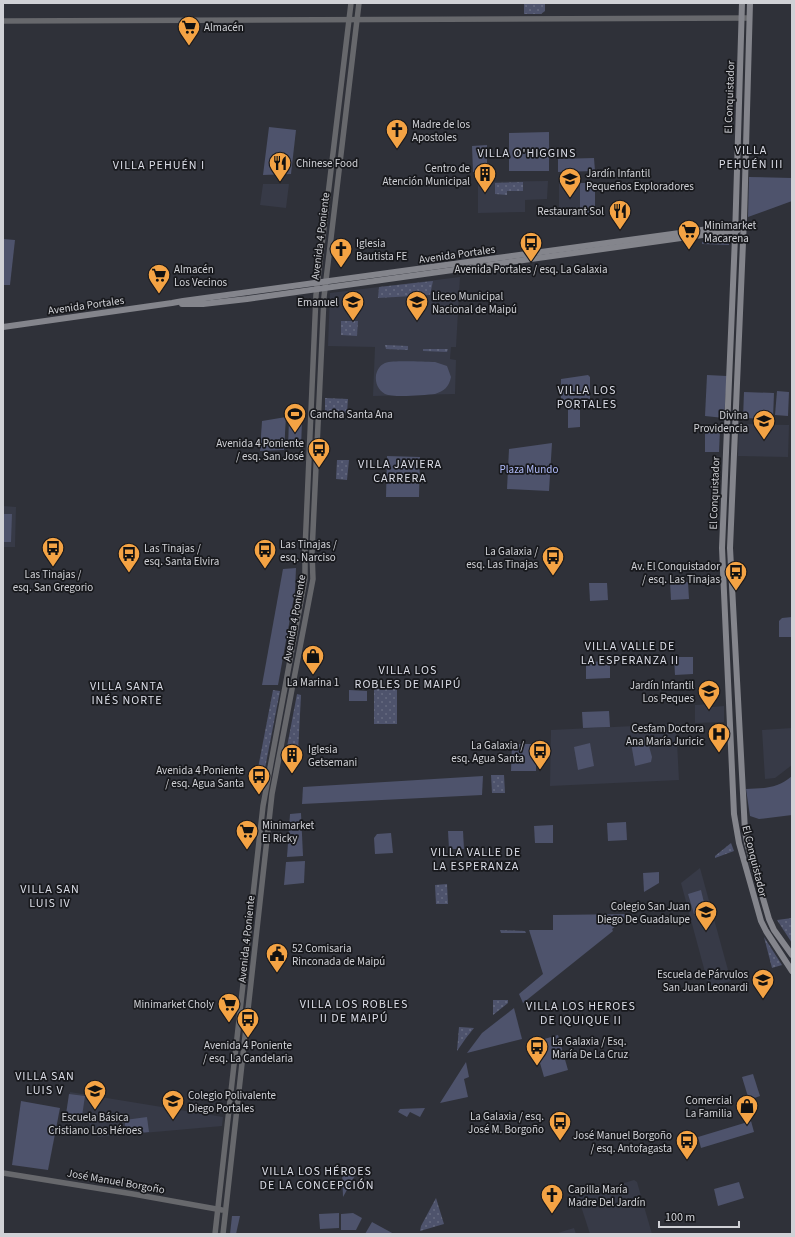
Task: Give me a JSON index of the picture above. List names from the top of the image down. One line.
{"streets":{"main road":["El Conquistador","Avenida Portales"],"street":["Avenida 4 Poniente","José Manuel Borgoño"]},"crossings":[["El Conquistador","Avenida Portales"],["Avenida 4 Poniente","Avenida Portales"],["Avenida 4 Poniente","José Manuel Borgoño"]],"districts":["VILLA PEHUÉN III","VILLA O'HIGGINS","VILLA PEHUÉN I","VILLA LOS PORTALES","VILLA JAVIERA CARRERA","VILLA VALLE DE LA ESPERANZA II","VILLA LOS ROBLES DE MAIPÚ","VILLA SANTA INÉS NORTE","VILLA VALLE DE LA ESPERANZA","VILLA SAN LUIS IV","VILLA LOS ROBLES II DE MAIPÚ","VILLA LOS HEROES DE IQUIQUE II","VILLA SAN LUIS V","VILLA LOS HÉROES DE LA CONCEPCIÓN"],"parks":["Plaza Mundo"],"places":{"supermarket":["Almacén","Minimarket Macarena","Almacén Los Vecinos","Minimarket El Ricky","Minimarket Choly"],"church":["Madre de los Apostoles","Iglesia Bautista FE","Capilla María Madre Del Jardín"],"restaurant":["Chinese Food","Restaurant Sol"],"building":["Centro de Atención Municipal","Iglesia Getsemani"],"school or university":["Jardín Infantil Pequeños Exploradores","Emanuel","Liceo Municipal Nacional de Maipú","Divina Providencia","Jardín Infantil Los Peques","Colegio San Juan Diego De Guadalupe","Escuela de Párvulos San Juan Leonardi","Escuela Básica Cristiano Los Héroes","Colegio Polivalente Diego Portales"],"bus stop":["Avenida Portales / esq. La Galaxia","Avenida 4 Poniente / esq. San José","Las Tinajas / esq. San Gregorio","Las Tinajas / esq. Narciso","Las Tinajas / esq. Santa Elvira","La Galaxia / esq. Las Tinajas","Av. El Conquistador / esq. Las Tinajas","La Galaxia / esq. Agua Santa","Avenida 4 Poniente / esq. Agua Santa","Avenida 4 Poniente / esq. La Candelaria","La Galaxia / Esq. María De La Cruz","La Galaxia / esq. José M. Borgoño","José Manuel Borgoño / esq. Antofagasta"],"sports":["Cancha Santa Ana"],"shop":["La Marina 1","Comercial La Familia"],"hospital":["Cesfam Doctora Ana María Juricic"],"public building":["52 Comisaria Rinconada de Maipú"]},"scale_bar":"100 m"}
